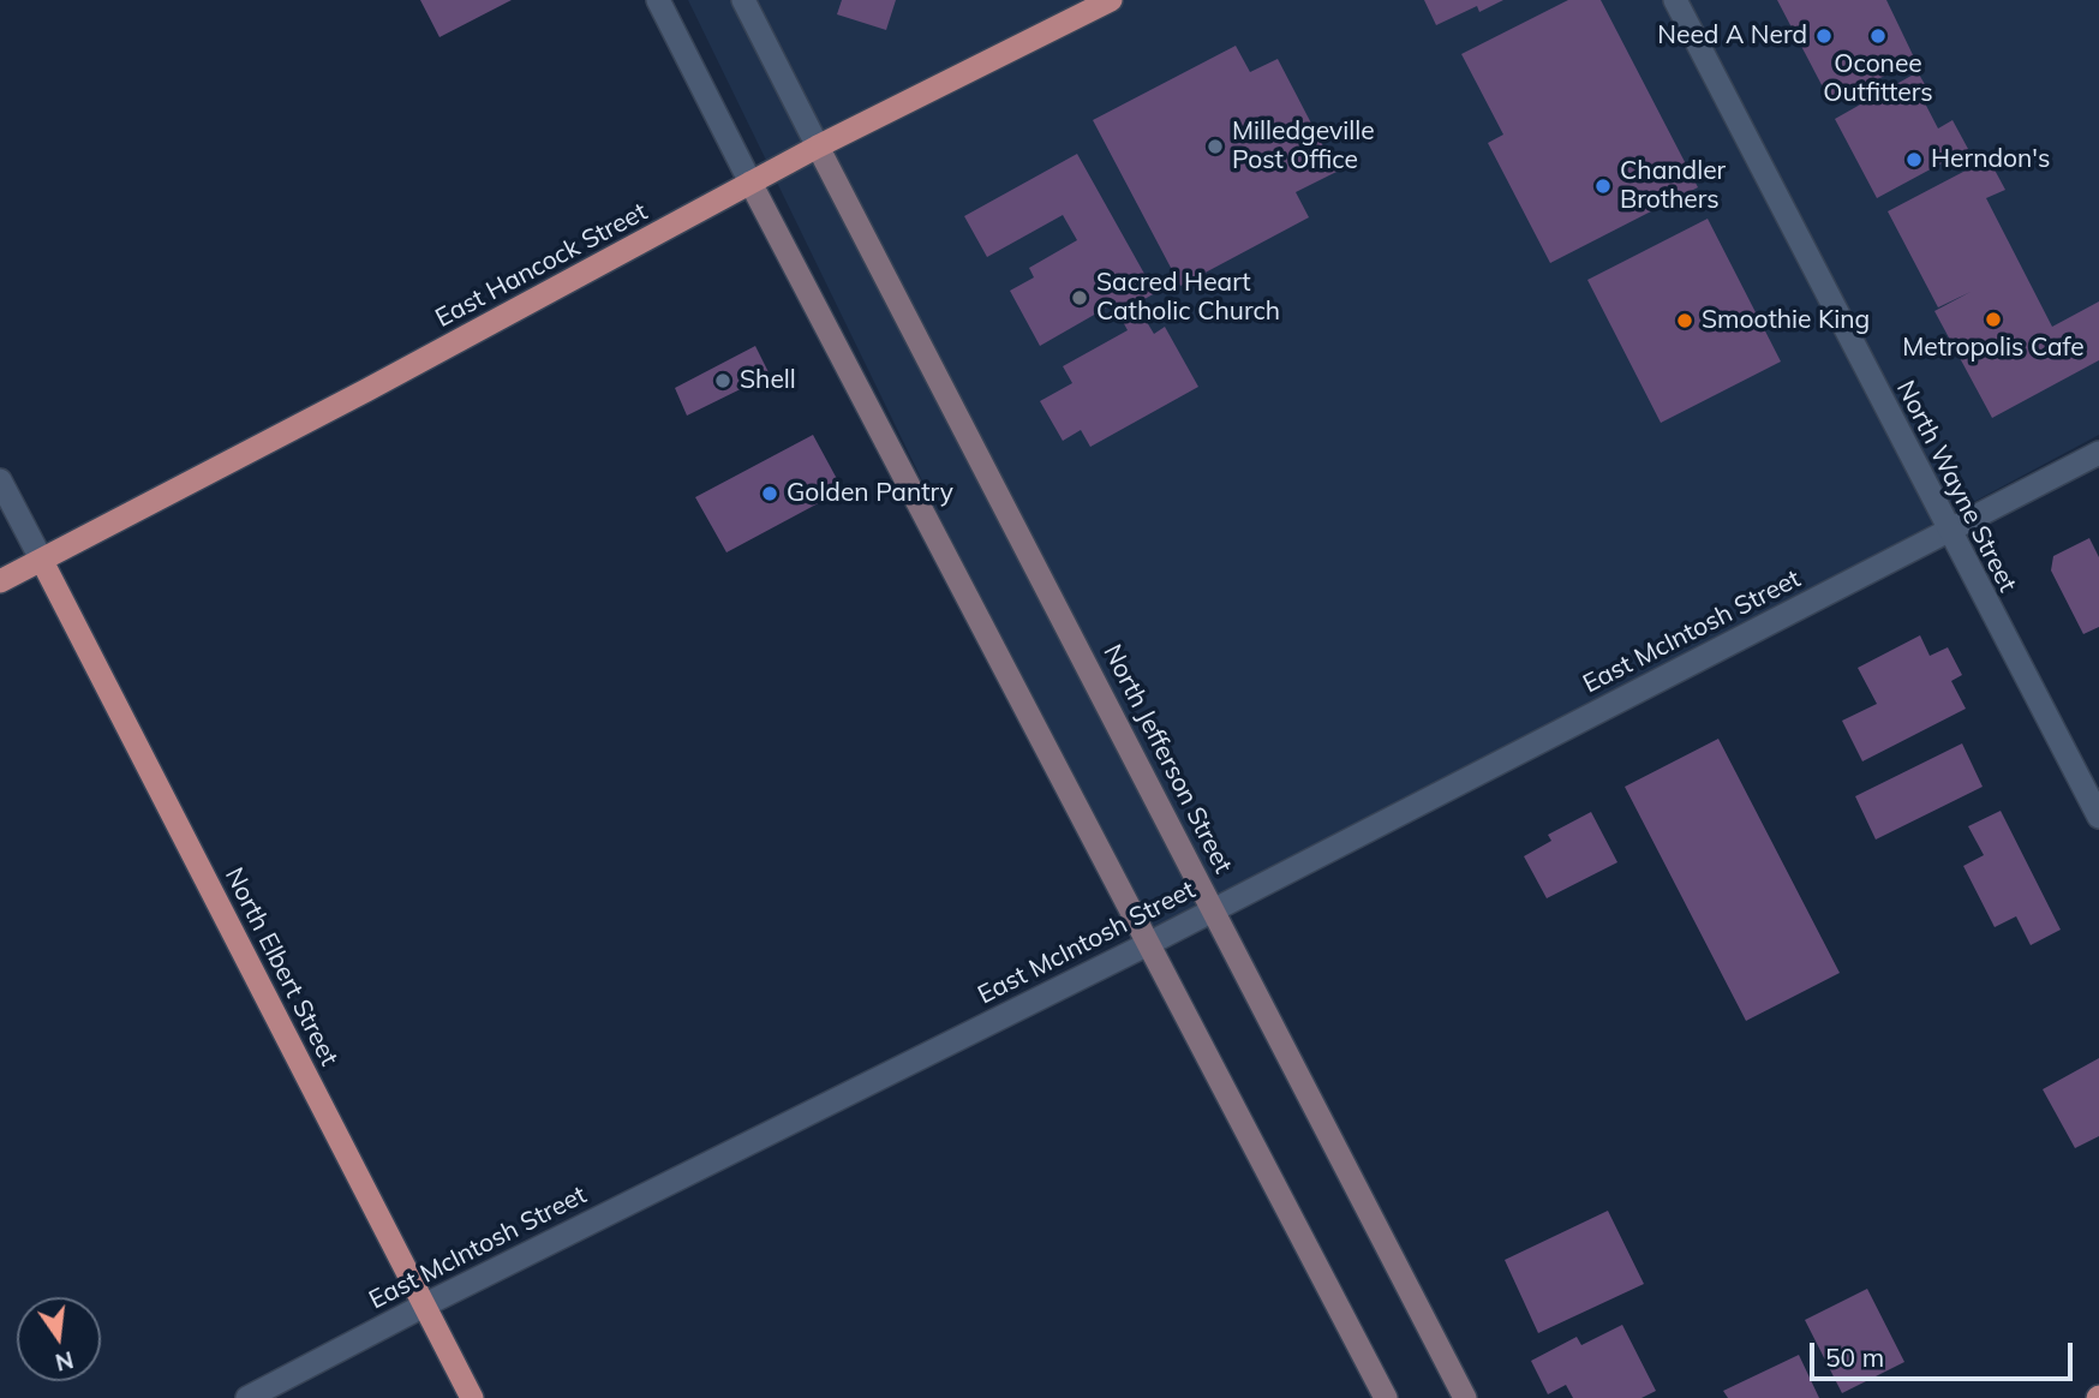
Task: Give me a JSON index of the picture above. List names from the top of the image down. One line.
{"streets":{"main road":["East Hancock Street","North Jefferson Street","North Elbert Street"],"street":["North Wayne Street","East McIntosh Street"]},"crossings":[["East Hancock Street","North Jefferson Street"],["East Hancock Street","North Elbert Street"],["North Wayne Street","East McIntosh Street"],["East McIntosh Street","North Jefferson Street"],["East McIntosh Street","North Elbert Street"]],"places":["Need A Nerd","Oconee Outfitters","Milledgeville Post Office","Herndon's","Chandler Brothers","Sacred Heart Catholic Church","Metropolis Cafe","Smoothie King","Shell","Golden Pantry"],"scale_bar":"50 m","north":"bottom"}
